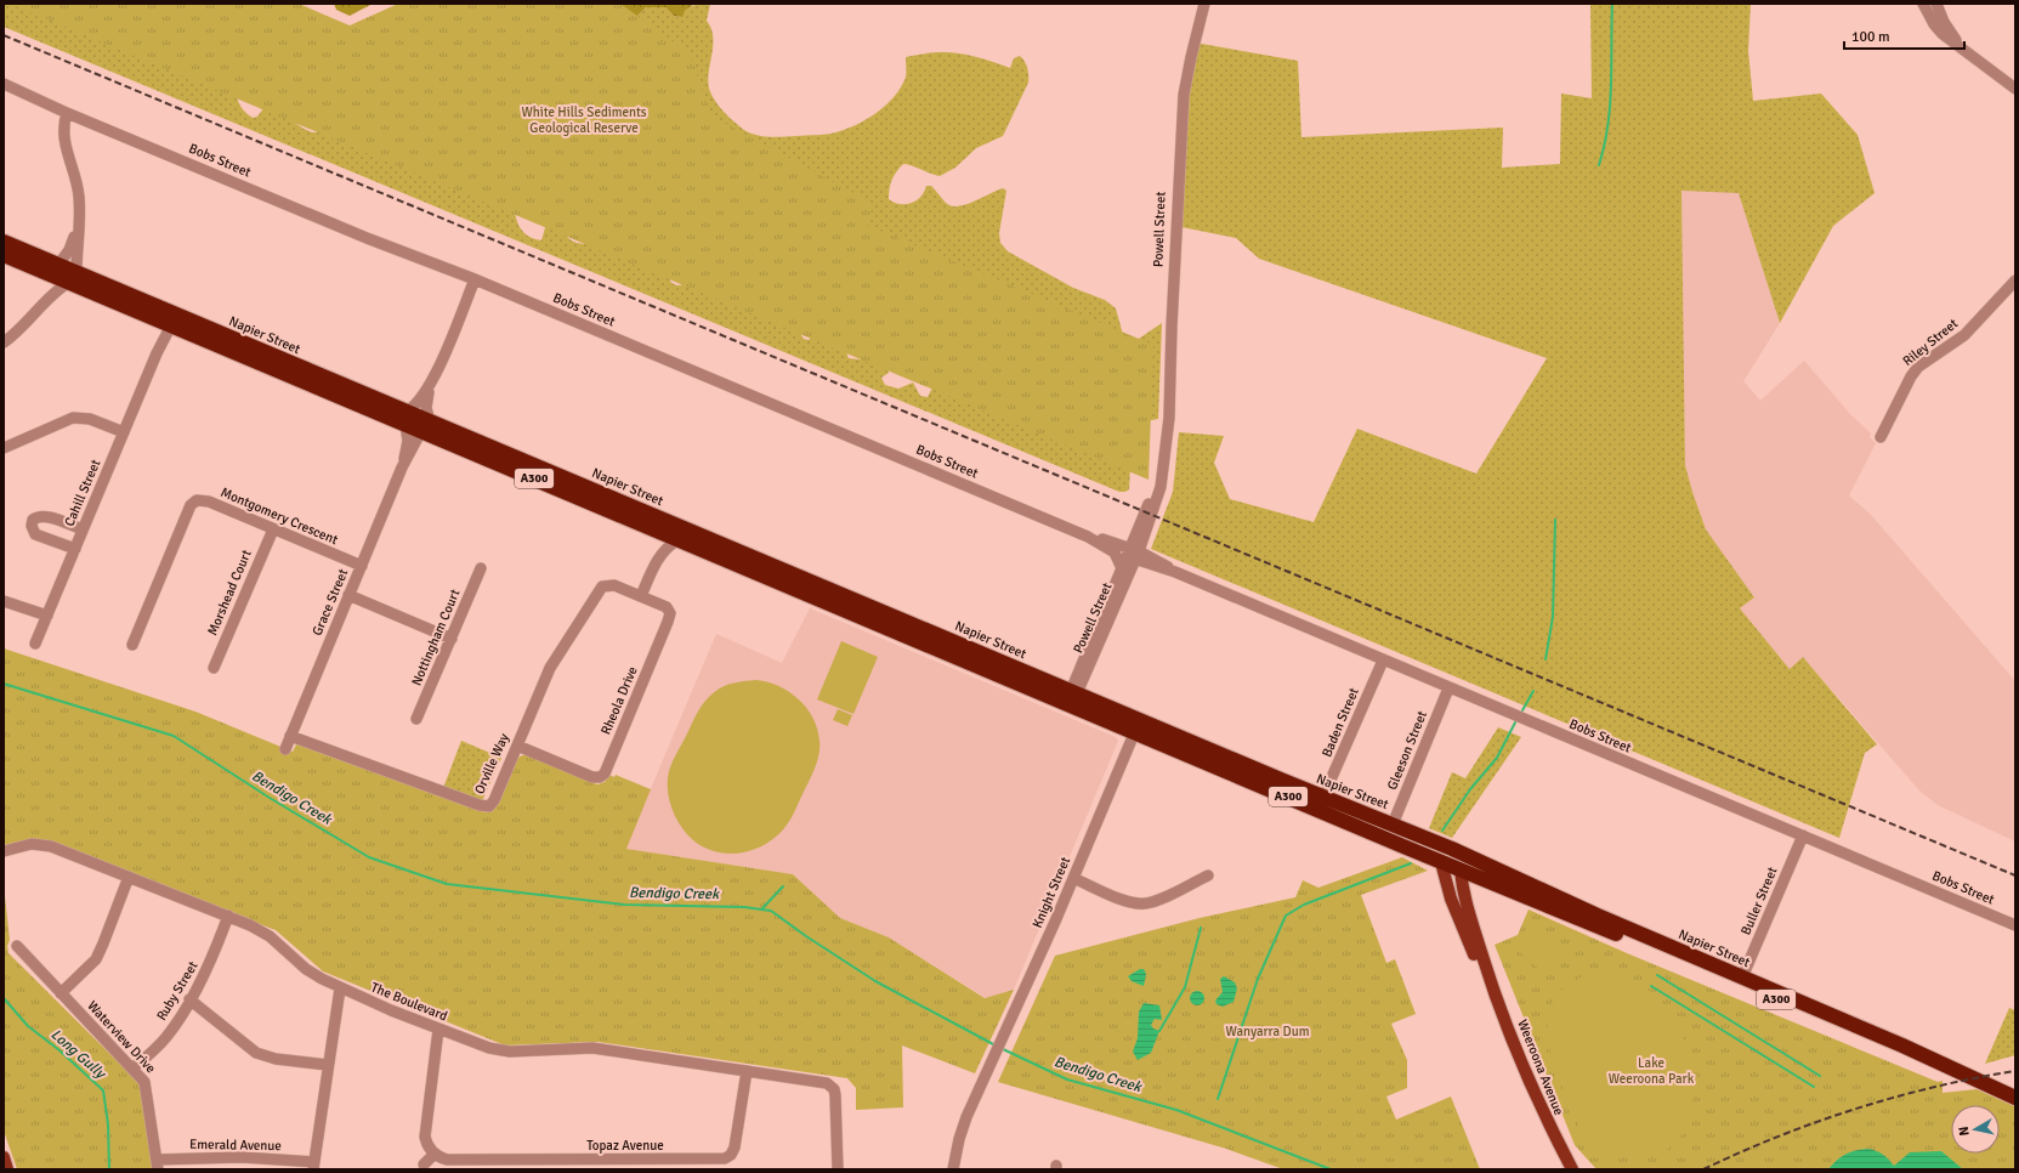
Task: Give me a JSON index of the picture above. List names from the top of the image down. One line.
{"streets":{"highway":["Napier Street","A300"],"main road":["Weeroona Avenue"],"street":["Bobs Street","Powell Street","Riley Street","Cahill Street","Montgomery Crescent","Morshead Court","Grace Street","Nottingham Court","Rheola Drive","Baden Street","Gleeson Street","Orville Way","Knight Street","Buller Street","Ruby Street","The Boulevard","Waterview Drive","Emerald Avenue","Topaz Avenue"]},"crossings":[["Bobs Street","Powell Street"],["Bobs Street","Baden Street"],["Bobs Street","Gleeson Street"],["Bobs Street","Buller Street"],["Powell Street","Napier Street"],["Napier Street","Cahill Street"],["Napier Street","Grace Street"],["Napier Street","Baden Street"],["Napier Street","Gleeson Street"],["Napier Street","Knight Street"],["Napier Street","Buller Street"],["Napier Street","Weeroona Avenue"],["Montgomery Crescent","Morshead Court"],["Montgomery Crescent","Grace Street"],["Grace Street","Orville Way"],["Rheola Drive","Orville Way"],["Ruby Street","The Boulevard"],["Ruby Street","Waterview Drive"],["The Boulevard","Topaz Avenue"],["Waterview Drive","Emerald Avenue"]],"water":["Bendigo Creek","Long Gully"],"parks":["White Hills Sediments Geological Reserve","Wanyarra Dum","Lake Weeroona Park"],"scale_bar":"100 m","north":"left"}
